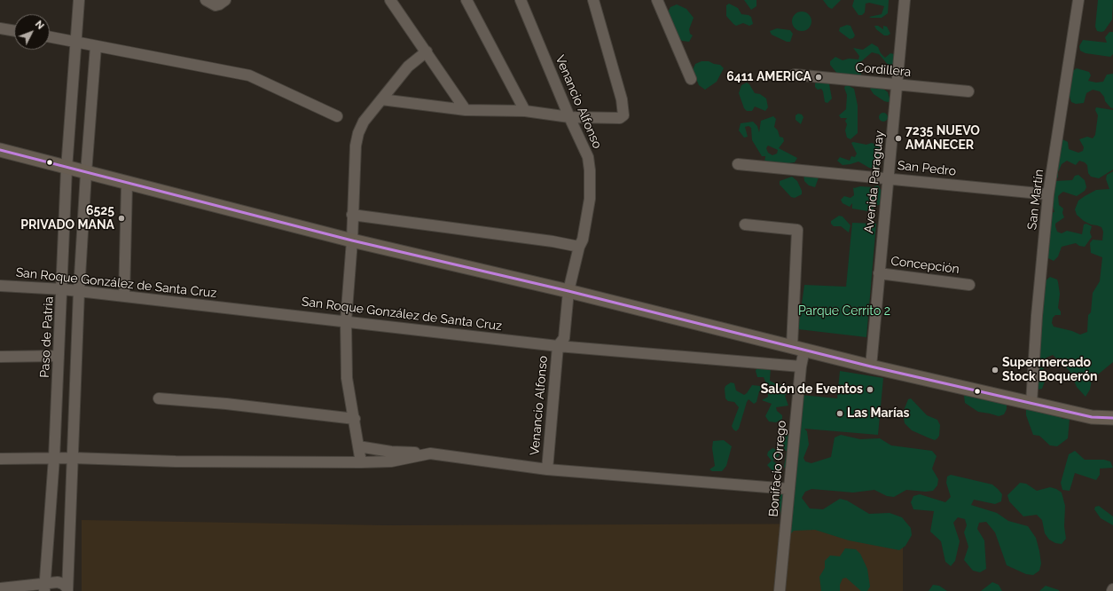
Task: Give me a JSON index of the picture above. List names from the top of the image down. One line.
{"streets":{"street":["Cordillera","Venancio Alfonso","San Pedro","Avenida Paraguay","San Martín","Concepción","San Roque González de Santa Cruz","Paso de Patria","Bonifacio Orrego"]},"crossings":[["Cordillera","Avenida Paraguay"],["Venancio Alfonso","San Roque González de Santa Cruz"],["San Pedro","Avenida Paraguay"],["San Pedro","San Martín"],["Avenida Paraguay","Concepción"],["San Roque González de Santa Cruz","Paso de Patria"],["San Roque González de Santa Cruz","Bonifacio Orrego"]],"parks":["Parque Cerrito 2"],"places":["6411 AMERICA","7235 NUEVO AMANECER","6525 PRIVADO MANA","Supermercado Stock Boquerón","Salón de Eventos","Las Marías"],"north":"top right"}
